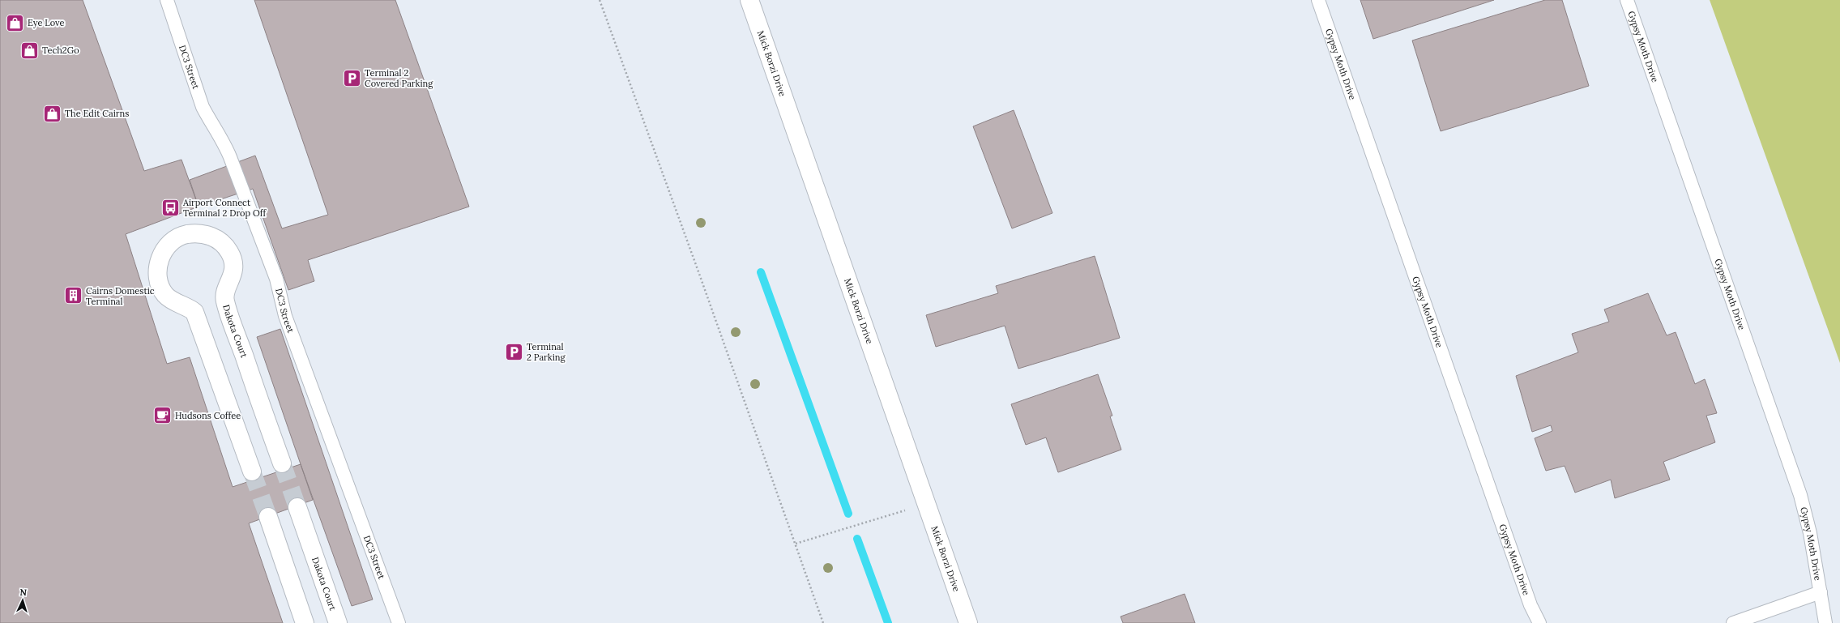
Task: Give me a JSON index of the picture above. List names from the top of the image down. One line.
{"streets":{"street":["Mick Borzi Drive","Dakota Court"],"lane":["Gypsy Moth Drive","DC3 Street"]},"places":{"shop":["Eye Love","Tech2Go","The Edit Cairns"],"parking":["Terminal 2 Covered Parking","Terminal 2 Parking"],"bus stop":["Airport Connect Terminal 2 Drop Off"],"building":["Cairns Domestic Terminal"],"cafe":["Hudsons Coffee"]},"north":"top"}
